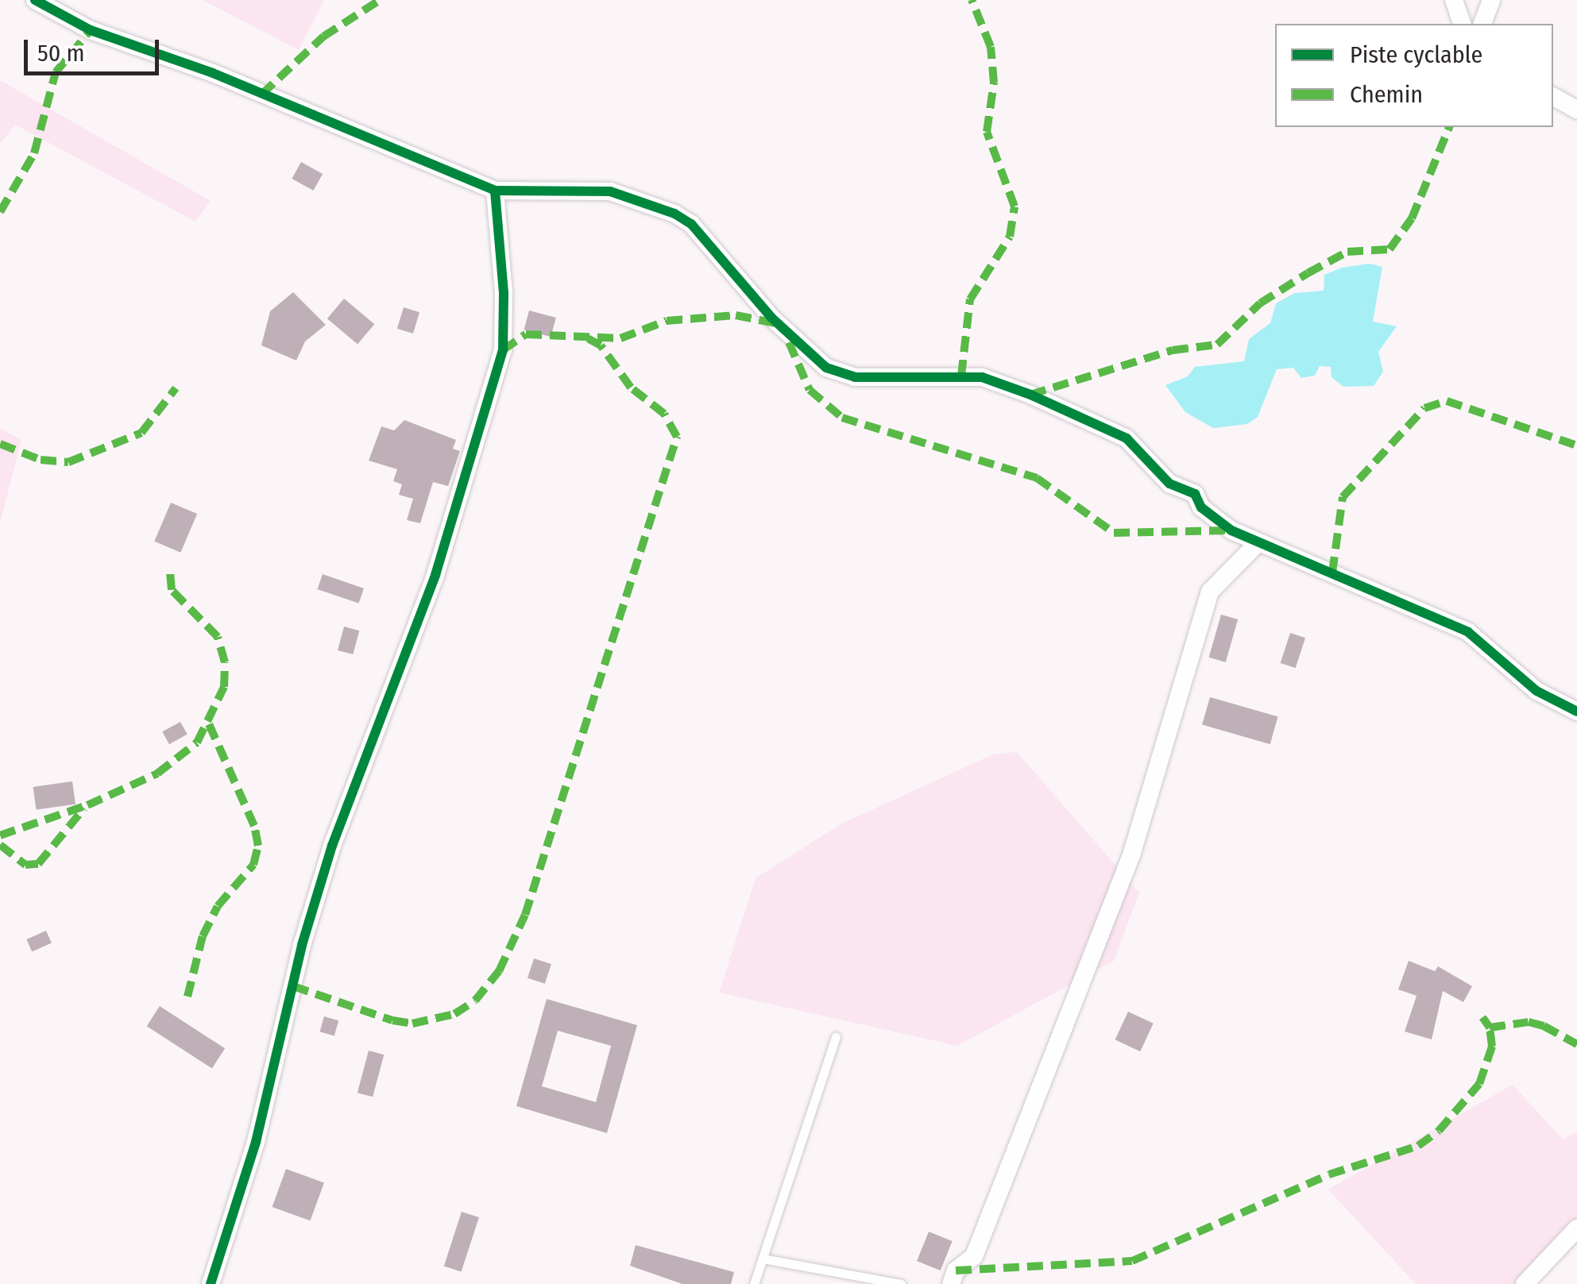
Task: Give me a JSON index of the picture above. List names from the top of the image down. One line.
{"legend":["Piste cyclable","Chemin"],"scale_bar":"50 m"}
